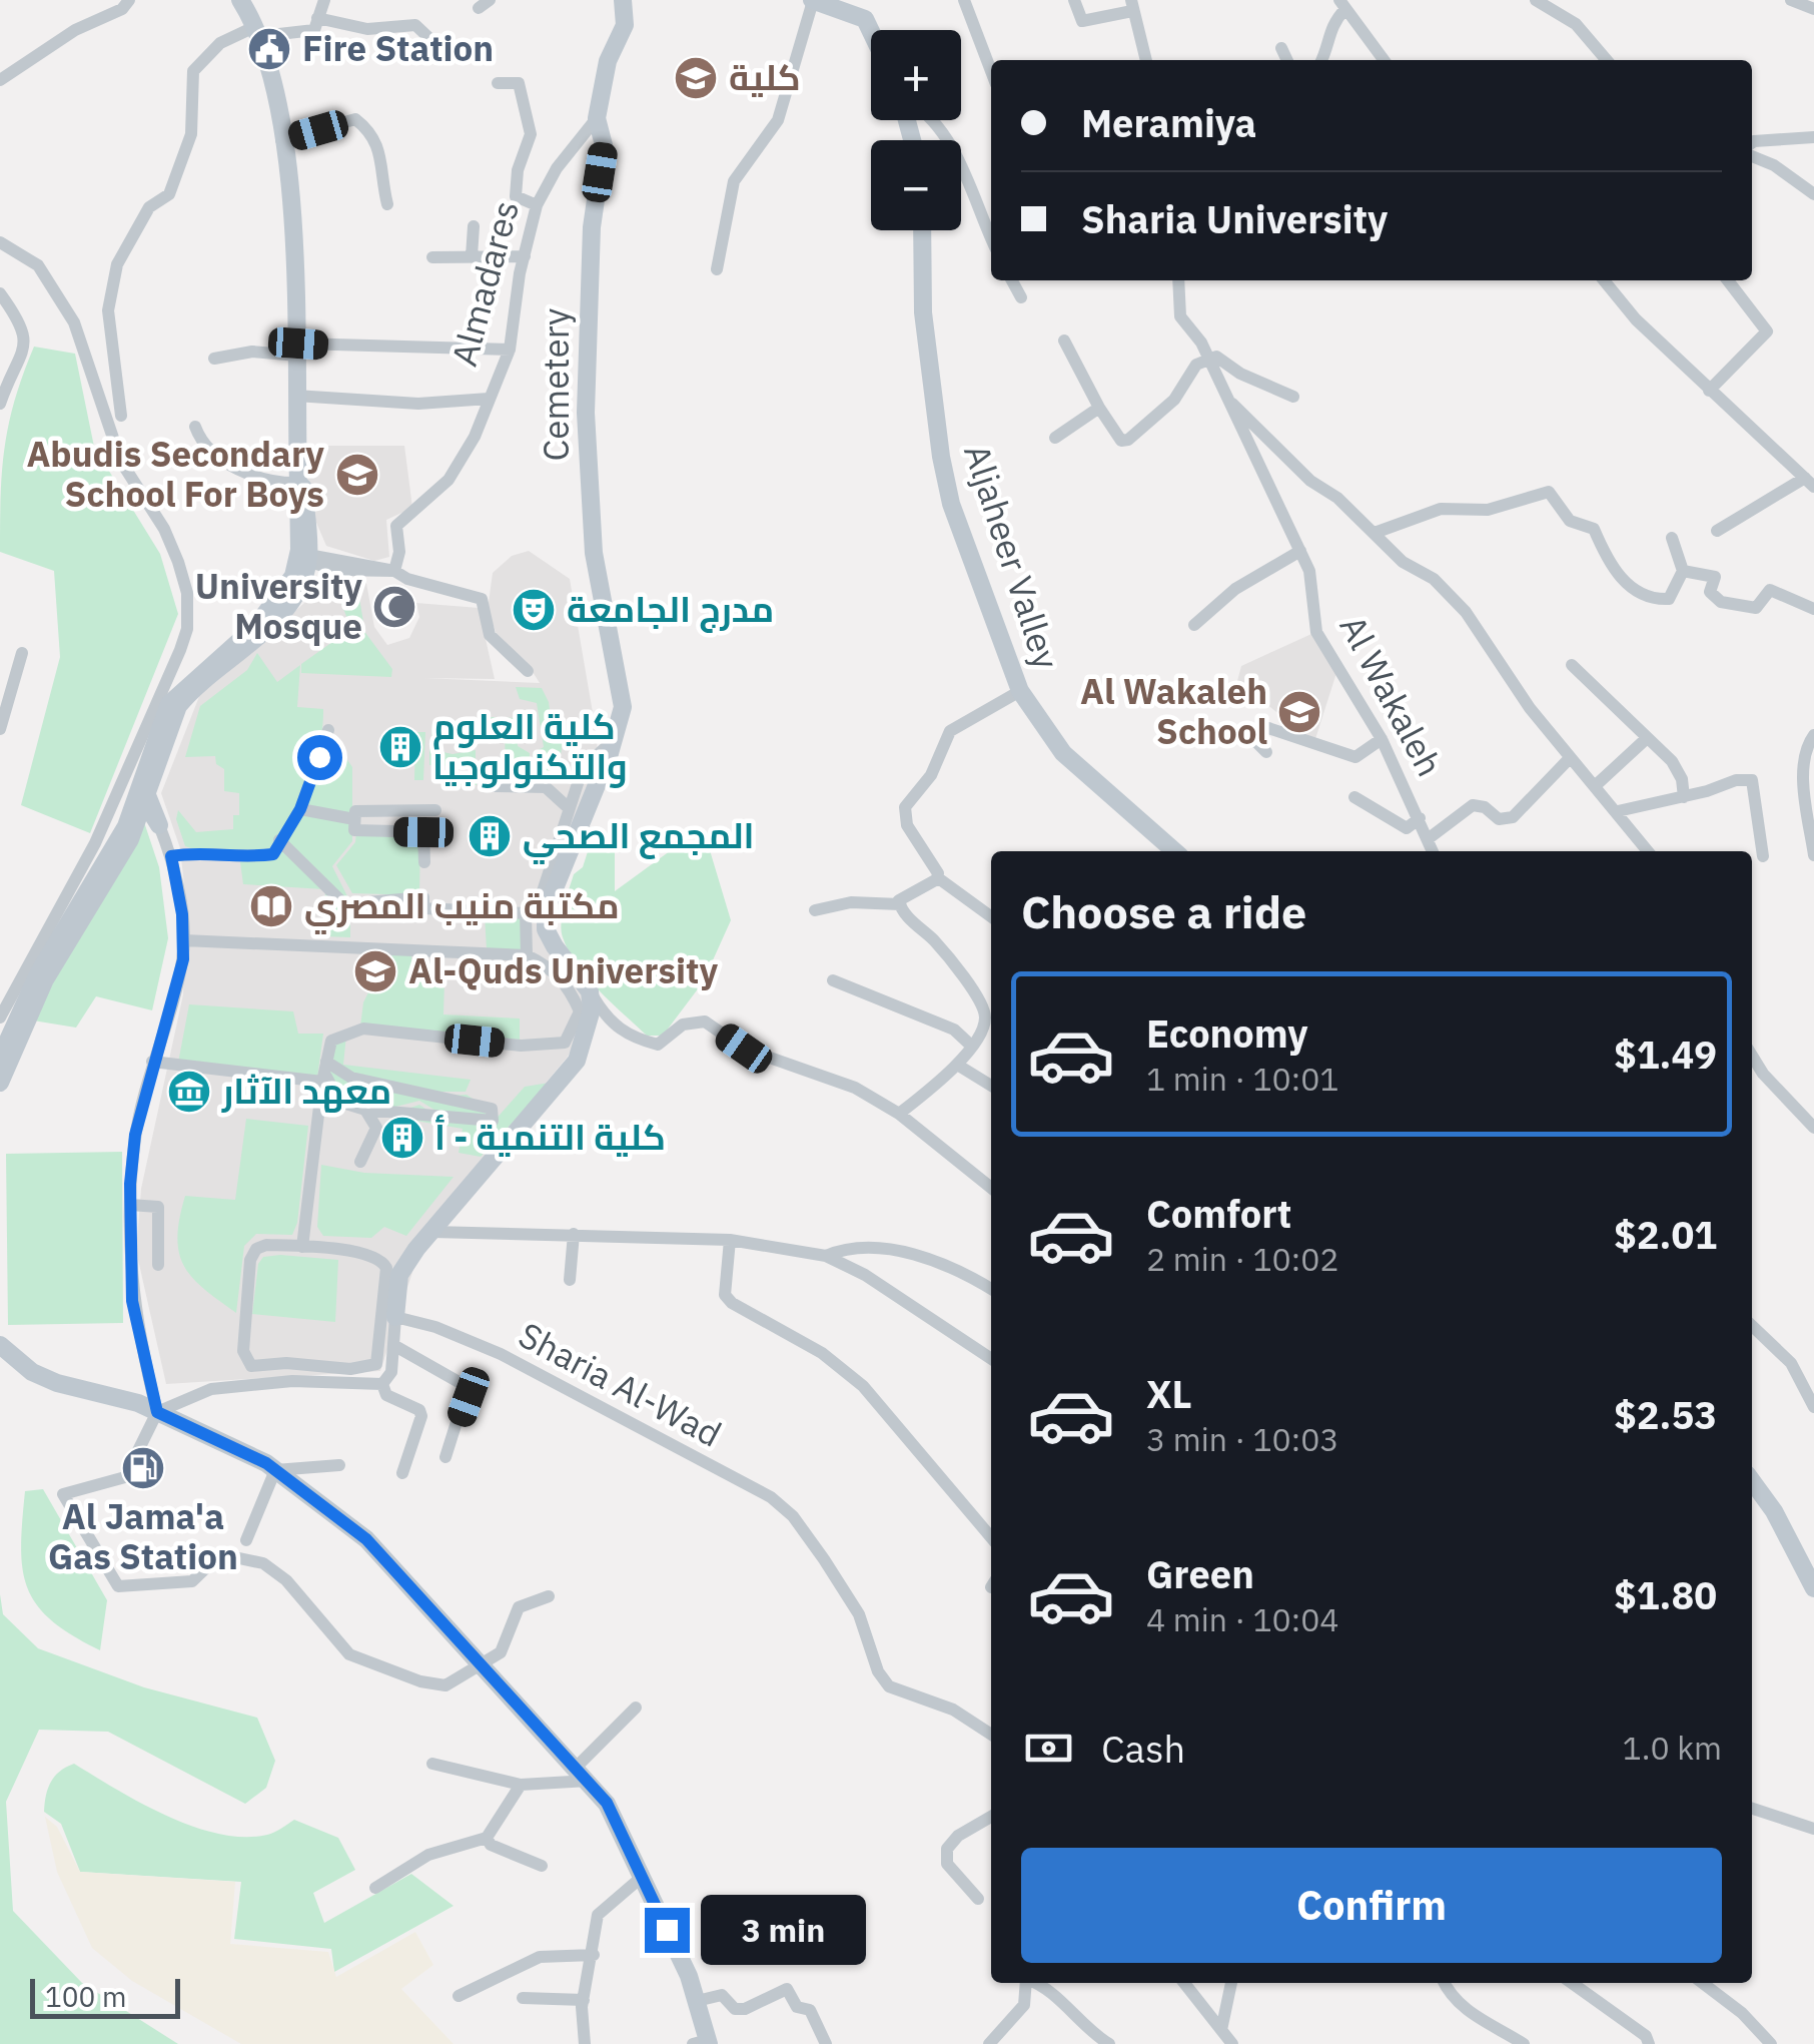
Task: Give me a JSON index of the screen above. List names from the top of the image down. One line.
{"streets":{"main road":["Almadares","Cemetery","Aljaheer Valley"],"street":["Al Wakaleh","Sharia Al-Wad"]},"crossings":[["Almadares","Cemetery"]],"places":{"public building":["Fire Station"],"school or university":["كلية","Abudis Secondary School For Boys","Al Wakaleh School","Al-Quds University"],"mosque":["University Mosque"],"theatre":["مدرج الجامعة"],"building":["كلية العلوم والتكنولوجيا","المجمع الصحي","كلية التنمية - أ"],"library":["مكتبة منيب المصري"],"museum":["معهد الآثار"],"fuel station":["Al Jama'a Gas Station"]},"scale_bar":"100 m","page":{"map_buttons":["+","−"],"banner":["Meramiya","Sharia University"],"heading":"Choose a ride","list":[{"name":"Economy","note":"1 min · 10:01","value":"$1.49"},{"name":"Comfort","note":"2 min · 10:02","value":"$2.01"},{"name":"XL","note":"3 min · 10:03","value":"$2.53"},{"name":"Green","note":"4 min · 10:04","value":"$1.80"}],"pay":["Cash","1.0 km"],"buttons":"Confirm","bubble":"3 min","scale":"100 m"}}
